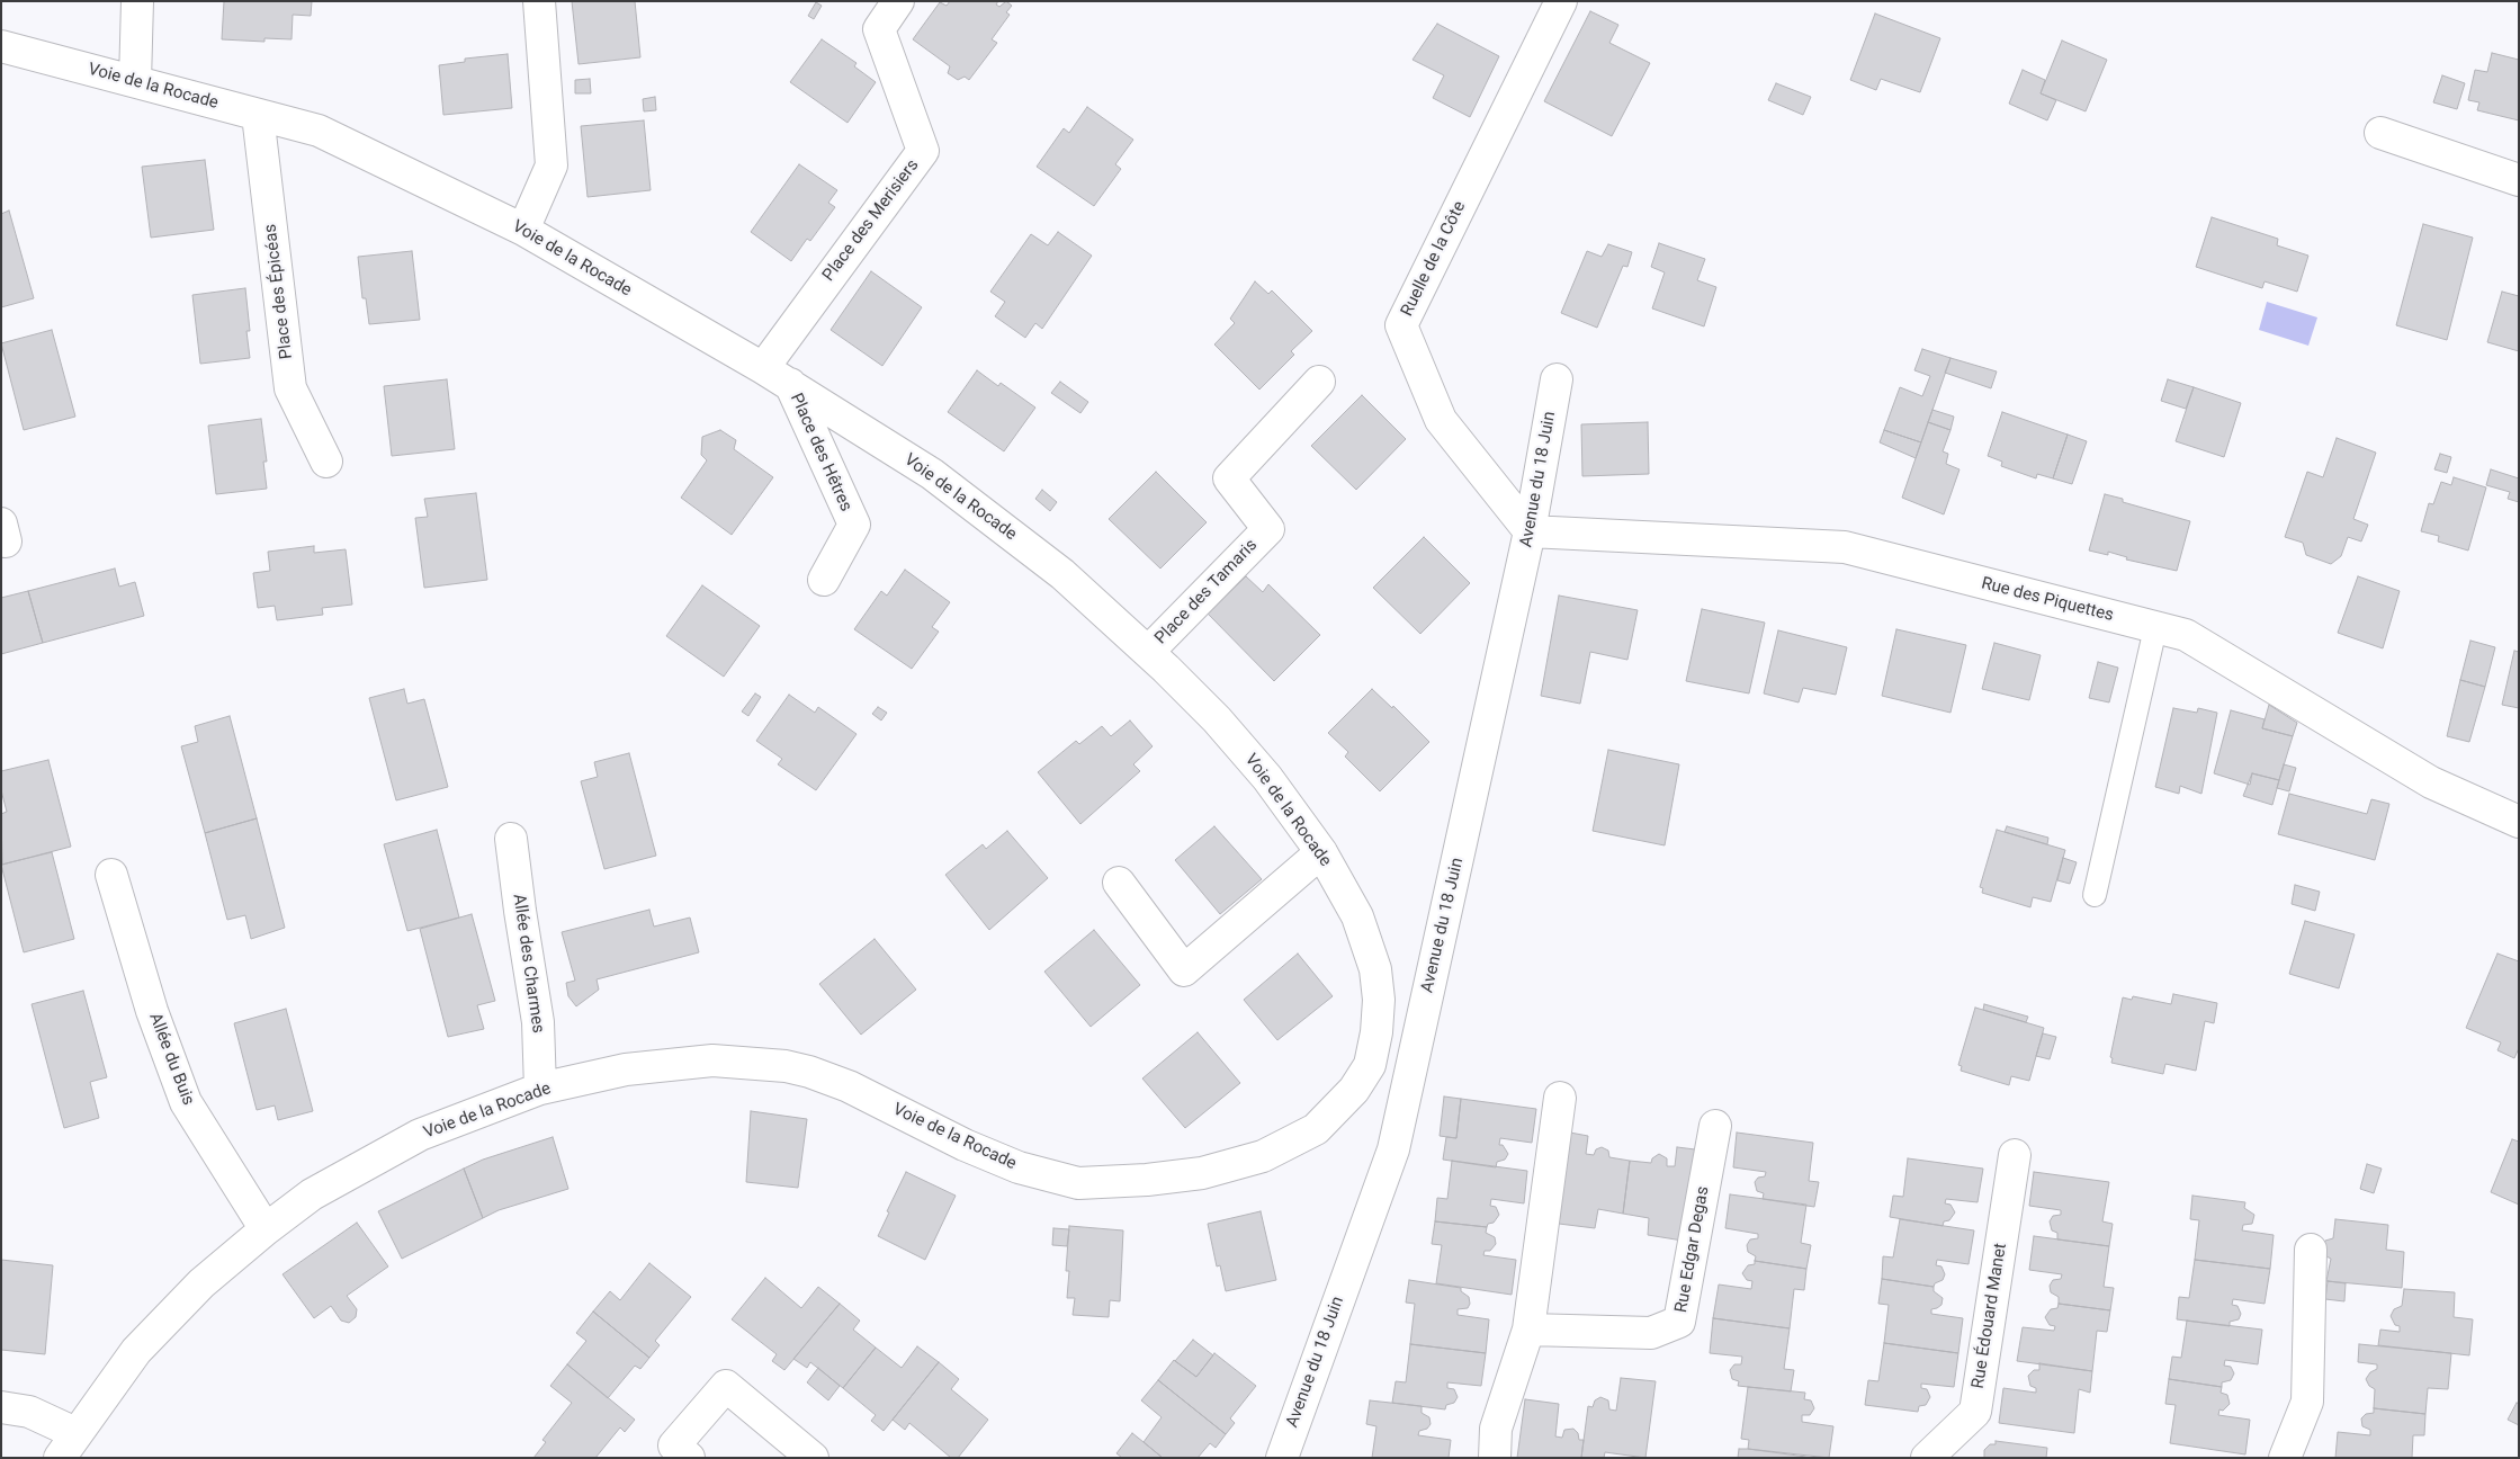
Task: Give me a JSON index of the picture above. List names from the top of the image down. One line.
{"streets":{"street":["Voie de la Rocade","Place des Merisiers","Ruelle de la Côte","Place des Épicéas","Place des Hêtres","Avenue du 18 Juin","Place des Tamaris","Rue des Piquettes","Allée des Charmes","Allée du Buis","Rue Edgar Degas","Rue Édouard Manet"]},"crossings":[["Voie de la Rocade","Place des Merisiers"],["Voie de la Rocade","Place des Épicéas"],["Voie de la Rocade","Place des Hêtres"],["Voie de la Rocade","Place des Tamaris"],["Voie de la Rocade","Allée des Charmes"],["Voie de la Rocade","Allée du Buis"],["Ruelle de la Côte","Avenue du 18 Juin"],["Ruelle de la Côte","Rue des Piquettes"],["Avenue du 18 Juin","Rue des Piquettes"]]}
